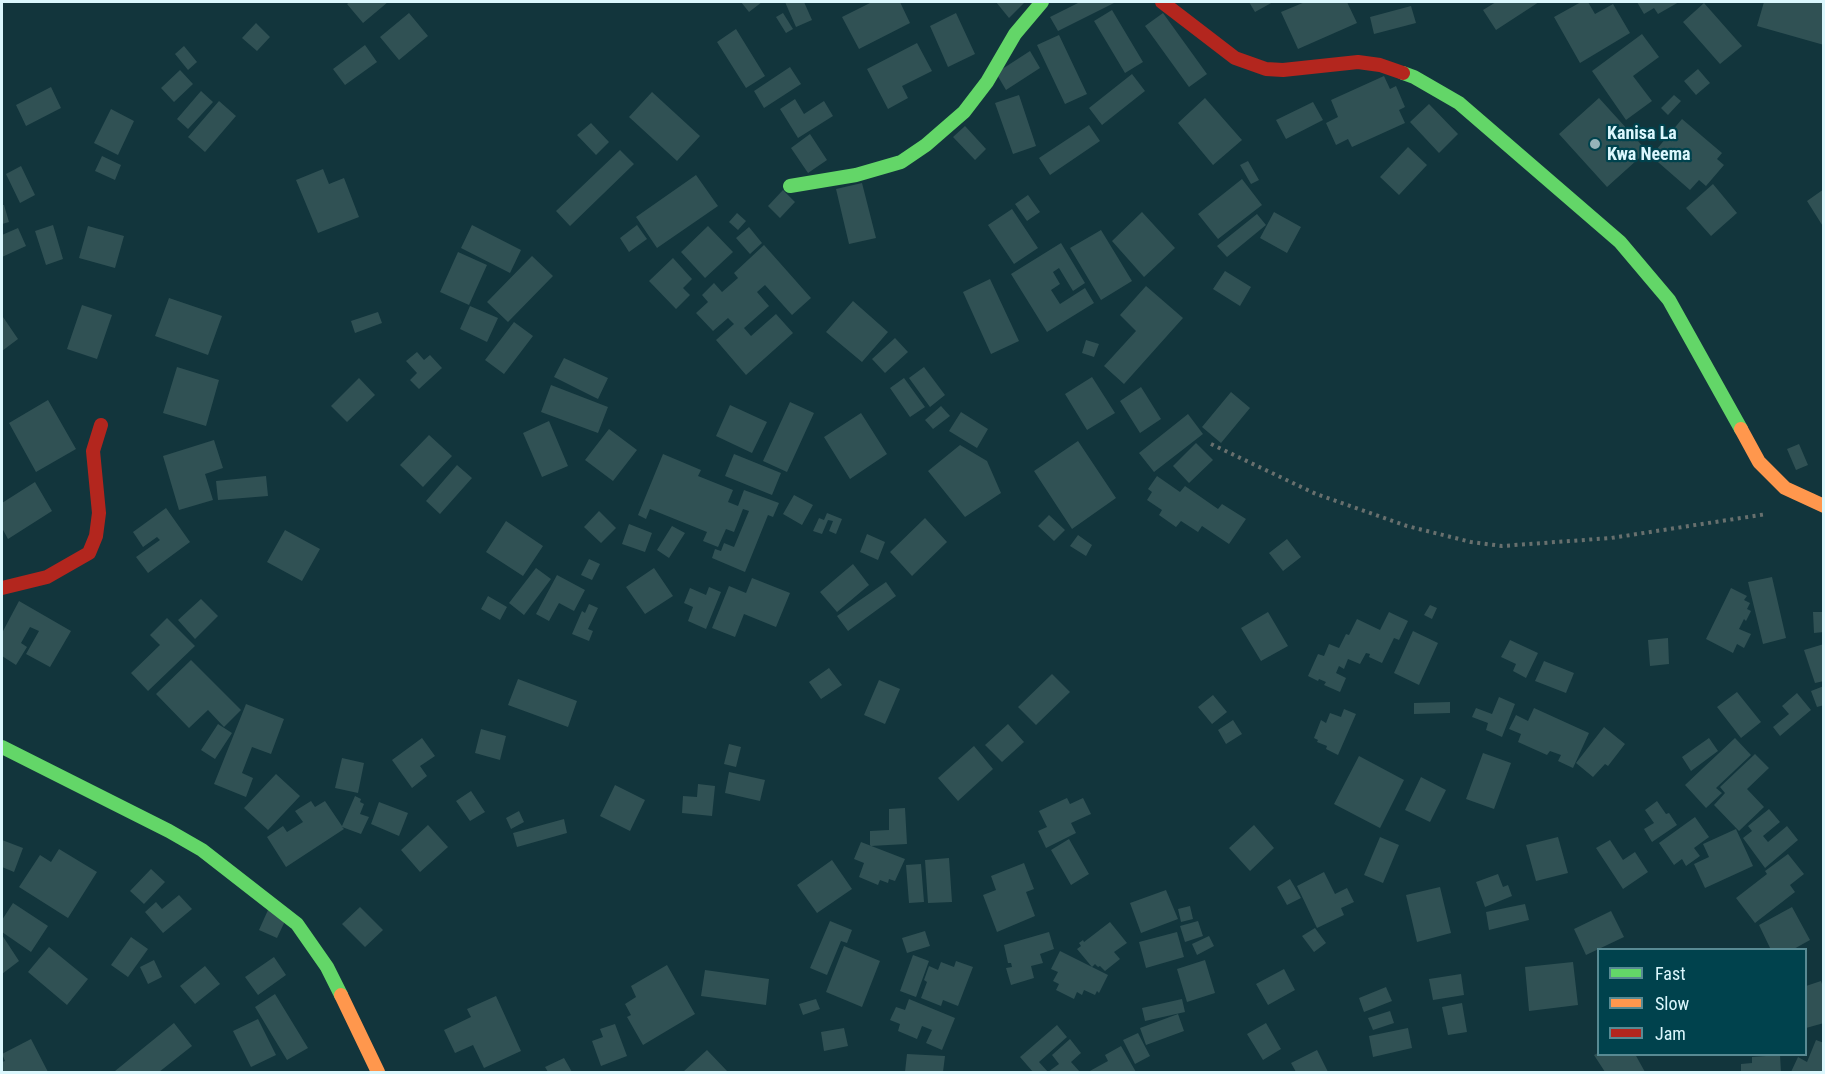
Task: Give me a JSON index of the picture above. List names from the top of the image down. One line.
{"places":["Kanisa La Kwa Neema"],"legend":["Fast","Slow","Jam"]}
